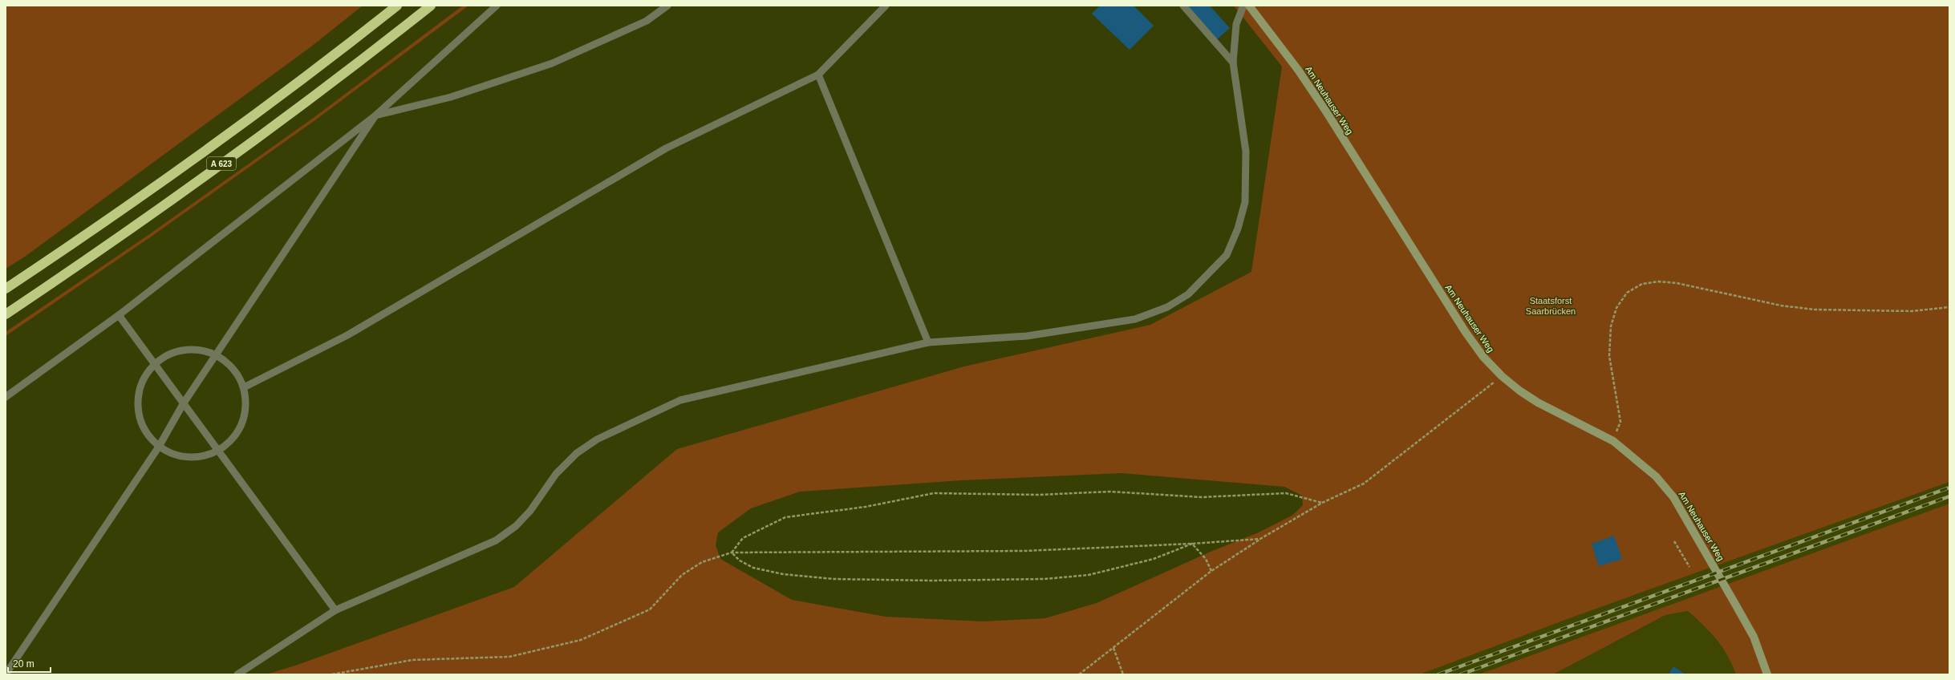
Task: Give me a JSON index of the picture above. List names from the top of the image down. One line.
{"streets":{"highway":["A 623"],"street":["Am Neuhauser Weg"]},"parks":["Staatsforst Saarbrücken"],"scale_bar":"20 m"}
